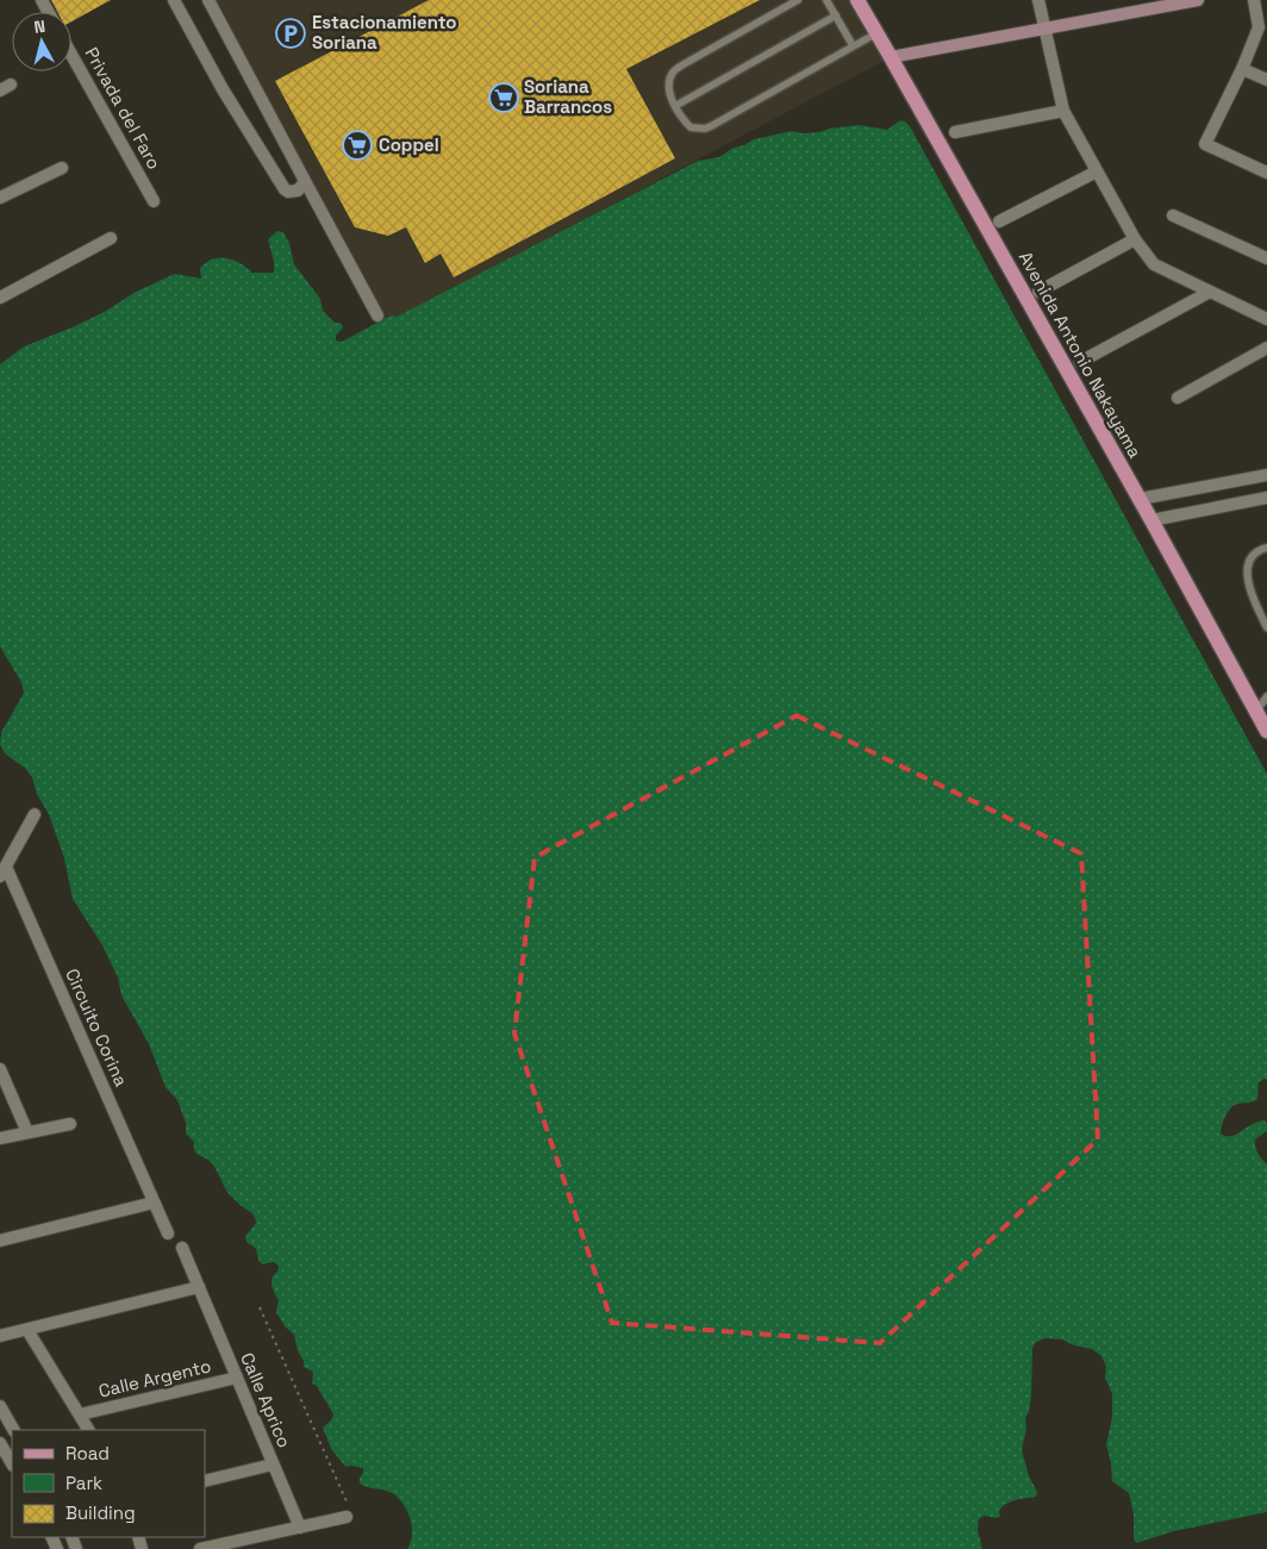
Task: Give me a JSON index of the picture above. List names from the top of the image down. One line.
{"streets":{"main road":["Avenida Antonio Nakayama"],"street":["Privada del Faro","Circuito Corina","Calle Argento","Calle Aprico"]},"crossings":[["Calle Argento","Calle Aprico"]],"places":{"parking":["Estacionamiento Soriana"],"supermarket":["Soriana Barrancos","Coppel"]},"legend":["Road","Park","Building"],"north":"top"}
